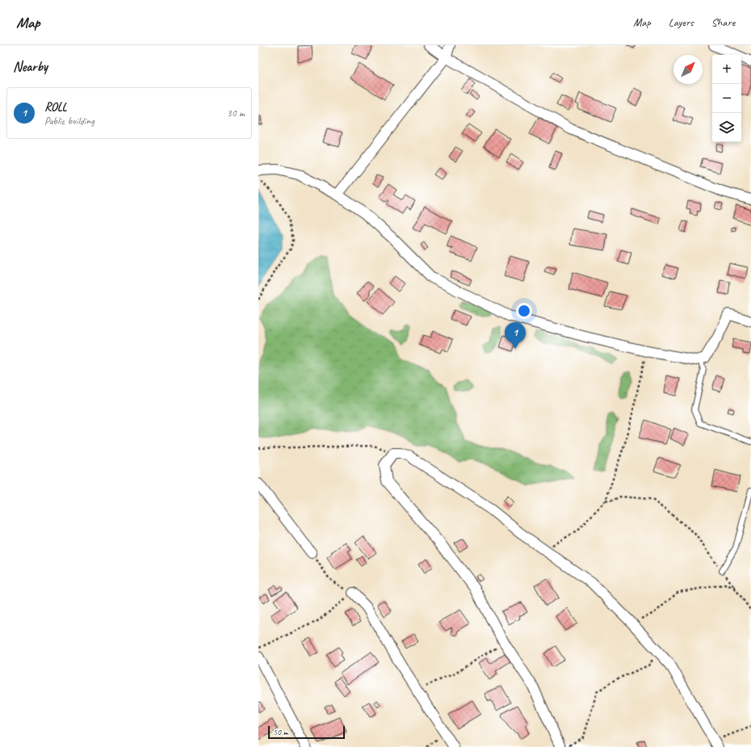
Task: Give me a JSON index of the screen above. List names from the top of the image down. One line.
{"scale_bar":"50 m","north":"top right","page":{"header":"Map","nav":["Map","Layers","Share"],"heading":"Nearby","map_buttons":["+","−"],"list":[{"mark":"1","name":"ROLL","note":"Public building","value":"30 m"}],"pins":"1","scale":"50 m"}}
